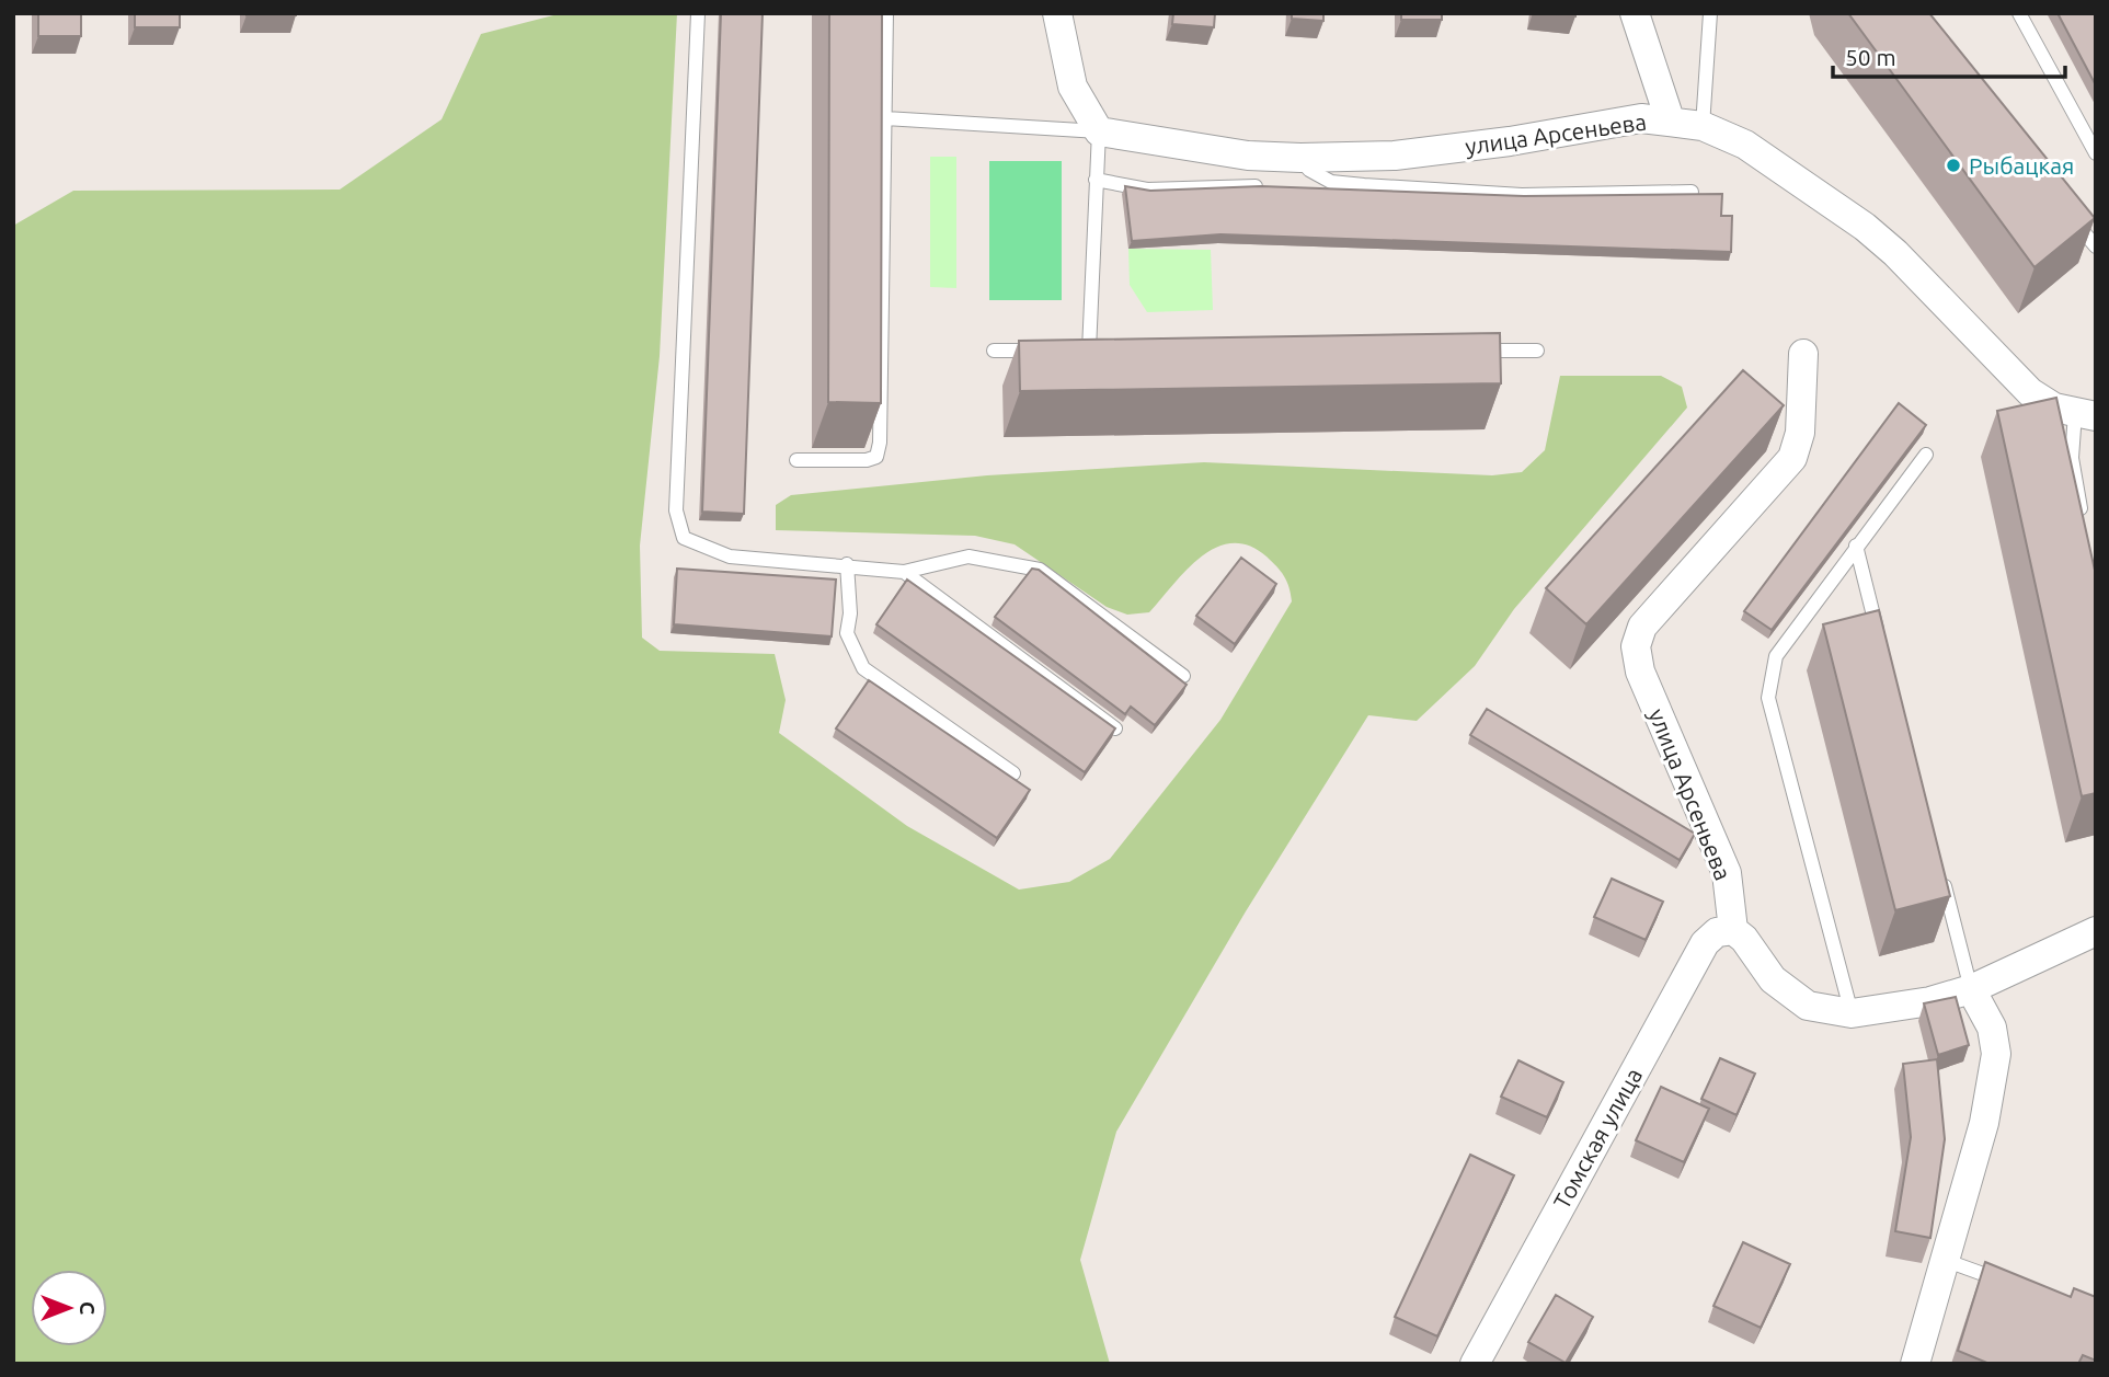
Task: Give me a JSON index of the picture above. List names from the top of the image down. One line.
{"streets":{"street":["улица Арсеньева","Томская улица"]},"crossings":[["улица Арсеньева","Томская улица"]],"places":["Рыбацкая"],"scale_bar":"50 m","north":"right"}
